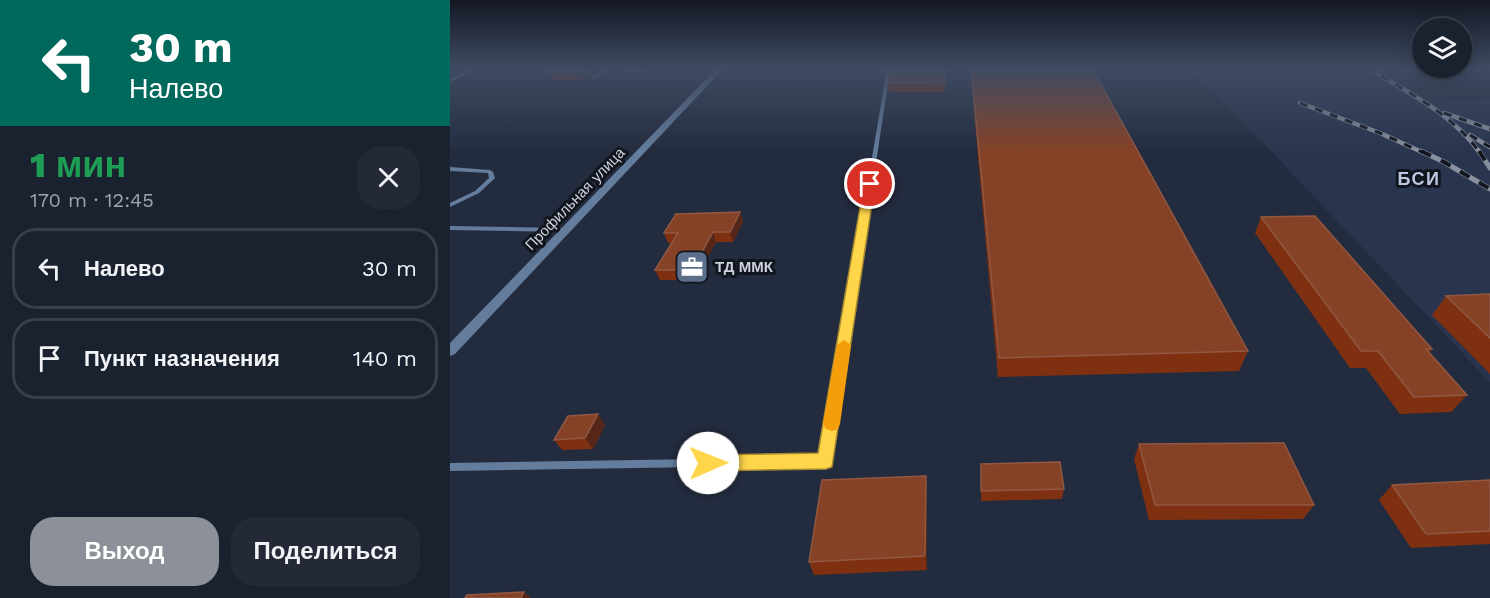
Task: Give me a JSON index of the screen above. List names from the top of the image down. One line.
{"streets":{"street":["Профильная улица"]},"districts":["БСИ"],"places":{"office":["ТД ММК"]},"page":{"turn":["30 m","Налево"],"heading":["1 мин","170 m · 12:45"],"list":[{"name":"Налево","value":"30 m"},{"name":"Пункт назначения","value":"140 m"}],"buttons":["Выход","Поделиться"]}}
